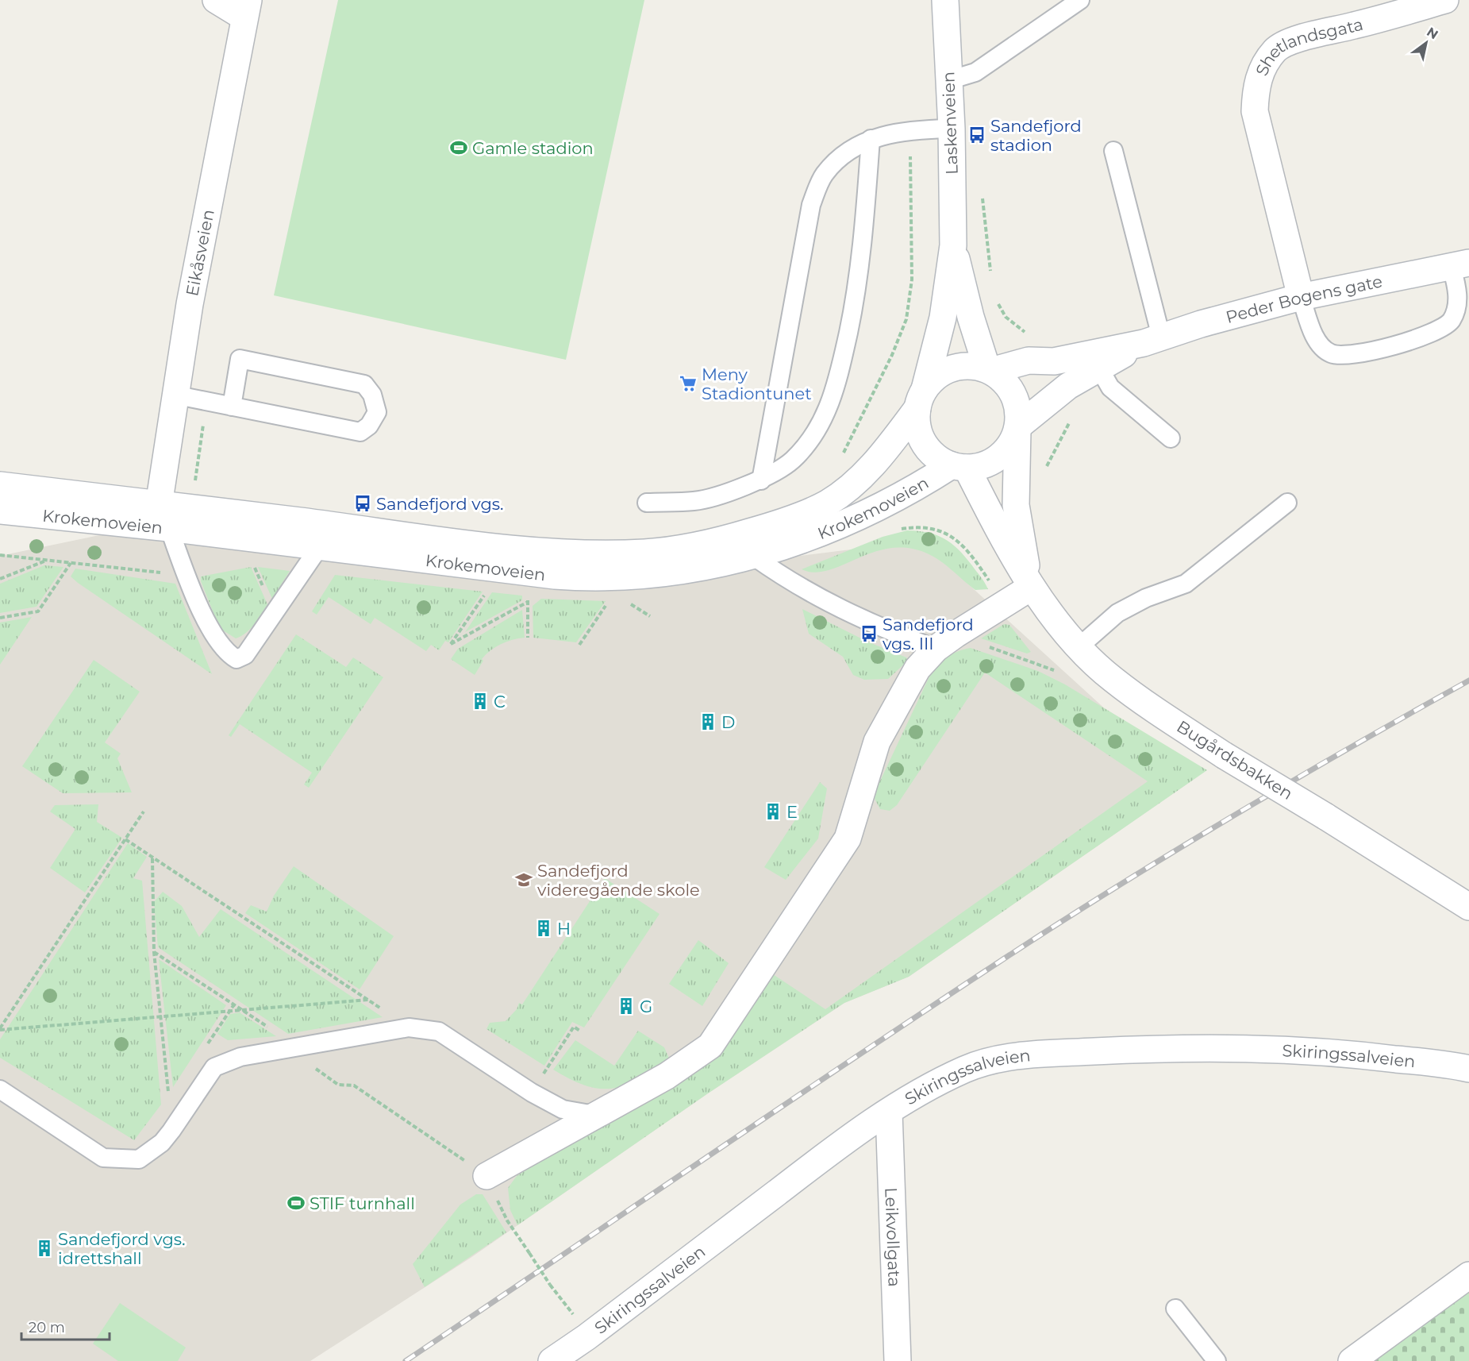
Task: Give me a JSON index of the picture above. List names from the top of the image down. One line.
{"streets":{"main road":["Shetlandsgata","Laskenveien","Eikåsveien","Peder Bogens gate","Krokemoveien","Bugårdsbakken","Skiringssalveien","Leikvollgata"]},"crossings":[["Shetlandsgata","Peder Bogens gate"],["Laskenveien","Peder Bogens gate"],["Laskenveien","Krokemoveien"],["Laskenveien","Bugårdsbakken"],["Eikåsveien","Krokemoveien"],["Peder Bogens gate","Krokemoveien"],["Peder Bogens gate","Bugårdsbakken"],["Krokemoveien","Bugårdsbakken"],["Skiringssalveien","Leikvollgata"]],"places":{"bus stop":["Sandefjord stadion","Sandefjord vgs.","Sandefjord vgs. III"],"sports":["Gamle stadion","STIF turnhall"],"supermarket":["Meny Stadiontunet"],"building":["C","D","E","H","G","Sandefjord vgs. idrettshall"],"school or university":["Sandefjord videregående skole"]},"scale_bar":"20 m","north":"top right"}
